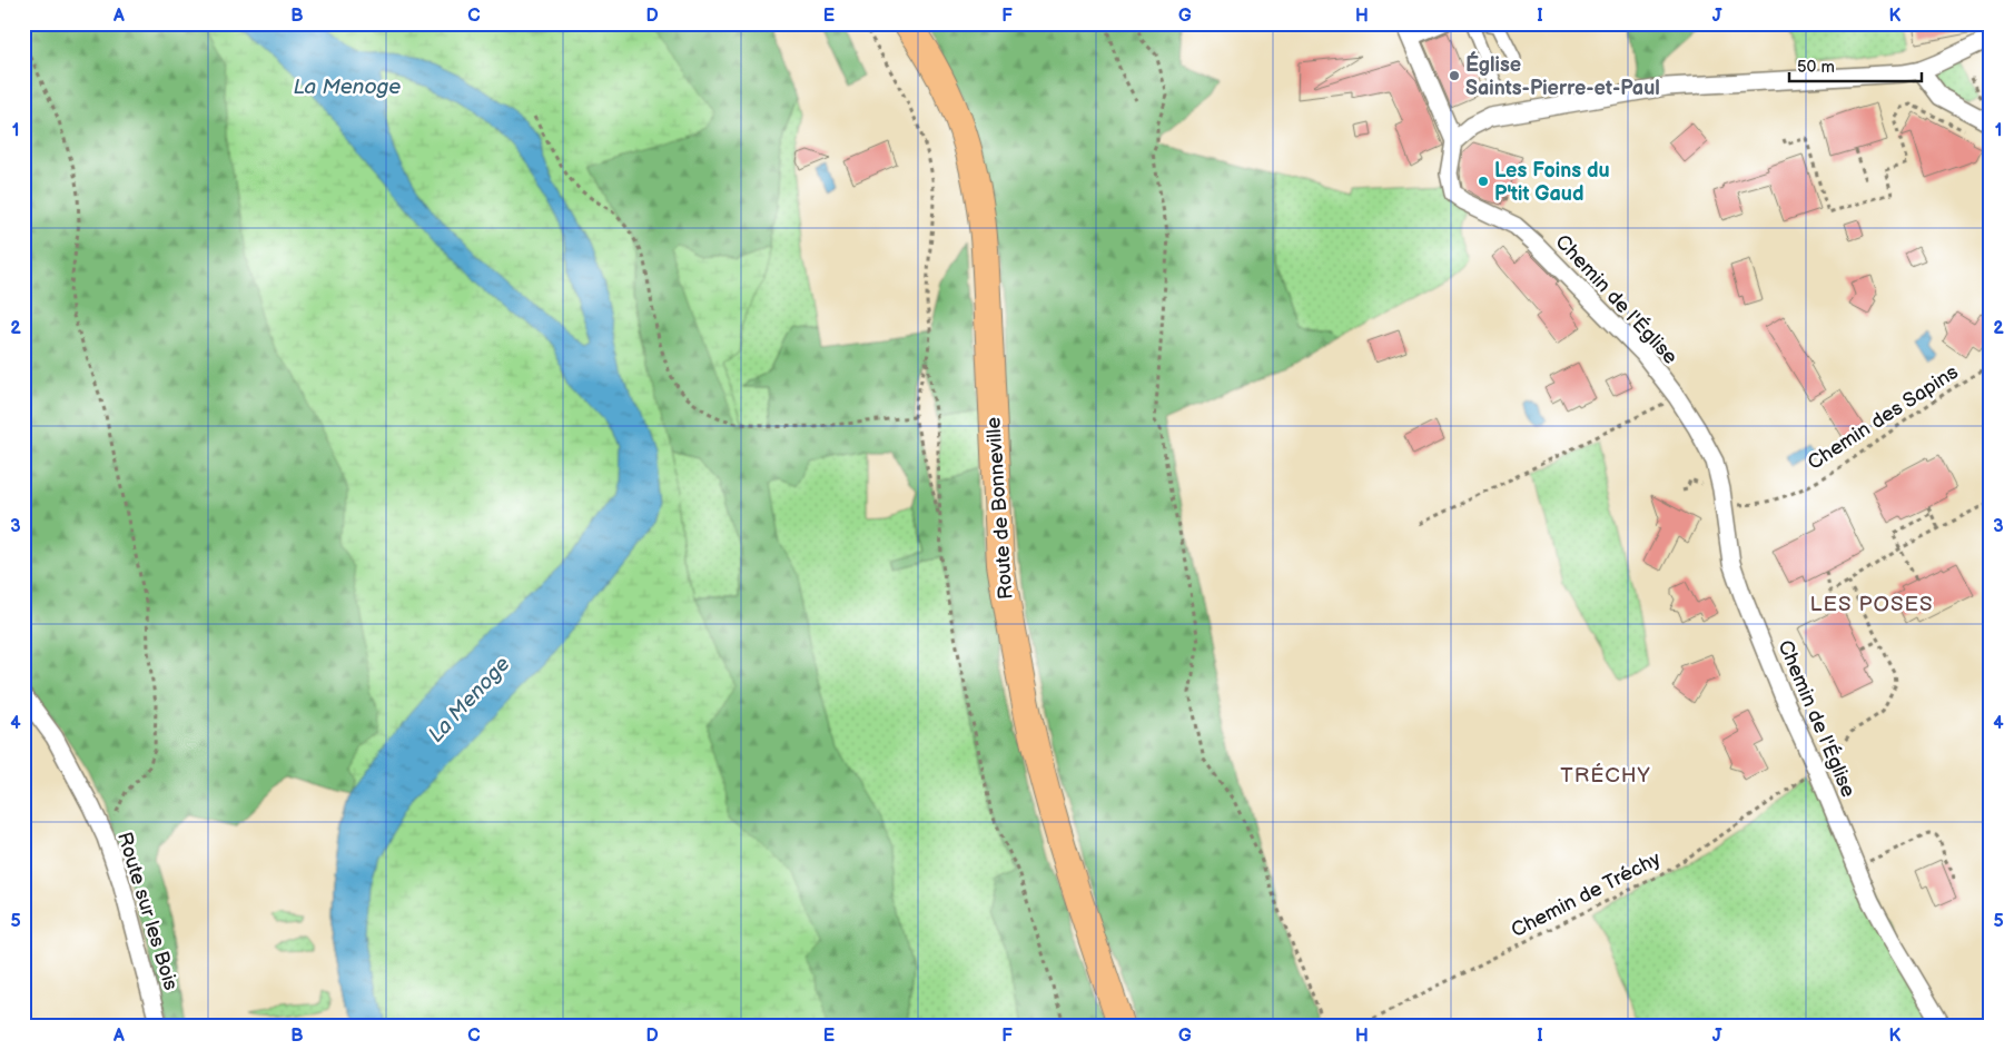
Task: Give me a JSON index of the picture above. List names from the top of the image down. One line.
{"streets":{"main road":["Route de Bonneville"],"street":["Chemin de l'Église","Route sur les Bois"],"path":["Chemin des Sapins","Chemin de Tréchy"]},"crossings":[["Chemin de l'Église","Chemin de Tréchy"]],"districts":["LES POSES","TRÉCHY"],"water":["La Menoge"],"places":["Église Saints-Pierre-et-Paul","Les Foins du P'tit Gaud"],"scale_bar":"50 m","grid":{"columns":["A","B","C","D","E","F","G","H","I","J","K"],"rows":["1","2","3","4","5"]}}
